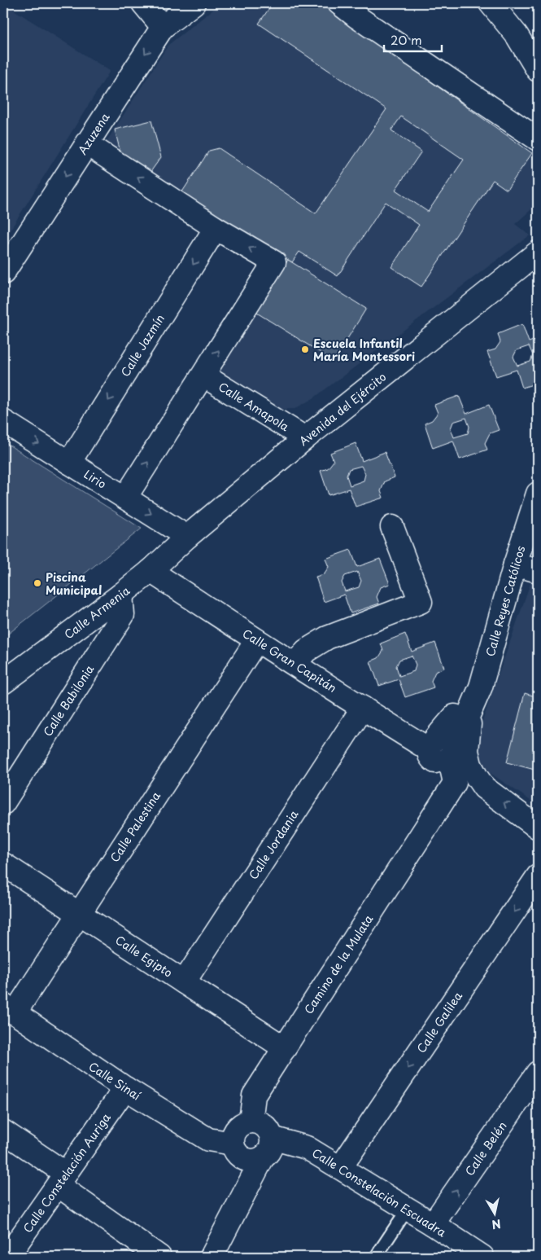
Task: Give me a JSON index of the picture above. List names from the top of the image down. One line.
{"streets":{"street":["Azuzena","Calle Jazmín","Calle Amapola","Avenida del Ejército","Lirio","Calle Reyes Católicos","Calle Armenia","Calle Gran Capitán","Calle Babilonia","Calle Palestina","Calle Jordania","Calle Egipto","Camino de la Mulata","Calle Galilea","Calle Sinaí","Calle Belén","Calle Constelación Auriga","Calle Constelación Escuadra"]},"crossings":[["Calle Jazmín","Lirio"],["Calle Amapola","Avenida del Ejército"],["Avenida del Ejército","Lirio"],["Avenida del Ejército","Calle Armenia"],["Lirio","Calle Armenia"],["Calle Reyes Católicos","Calle Gran Capitán"],["Calle Reyes Católicos","Camino de la Mulata"],["Calle Armenia","Calle Gran Capitán"],["Calle Armenia","Calle Babilonia"],["Calle Gran Capitán","Calle Palestina"],["Calle Gran Capitán","Calle Jordania"],["Calle Gran Capitán","Camino de la Mulata"],["Calle Palestina","Calle Egipto"],["Calle Palestina","Calle Sinaí"],["Calle Jordania","Calle Egipto"],["Calle Egipto","Camino de la Mulata"],["Camino de la Mulata","Calle Sinaí"],["Camino de la Mulata","Calle Constelación Escuadra"],["Calle Galilea","Calle Constelación Escuadra"],["Calle Sinaí","Calle Constelación Auriga"],["Calle Sinaí","Calle Constelación Escuadra"],["Calle Belén","Calle Constelación Escuadra"]],"one_way":["Azuzena","Lirio","Calle Galilea","Calle Belén"],"places":["Escuela Infantil María Montessori","Piscina Municipal"],"scale_bar":"20 m","north":"bottom"}
